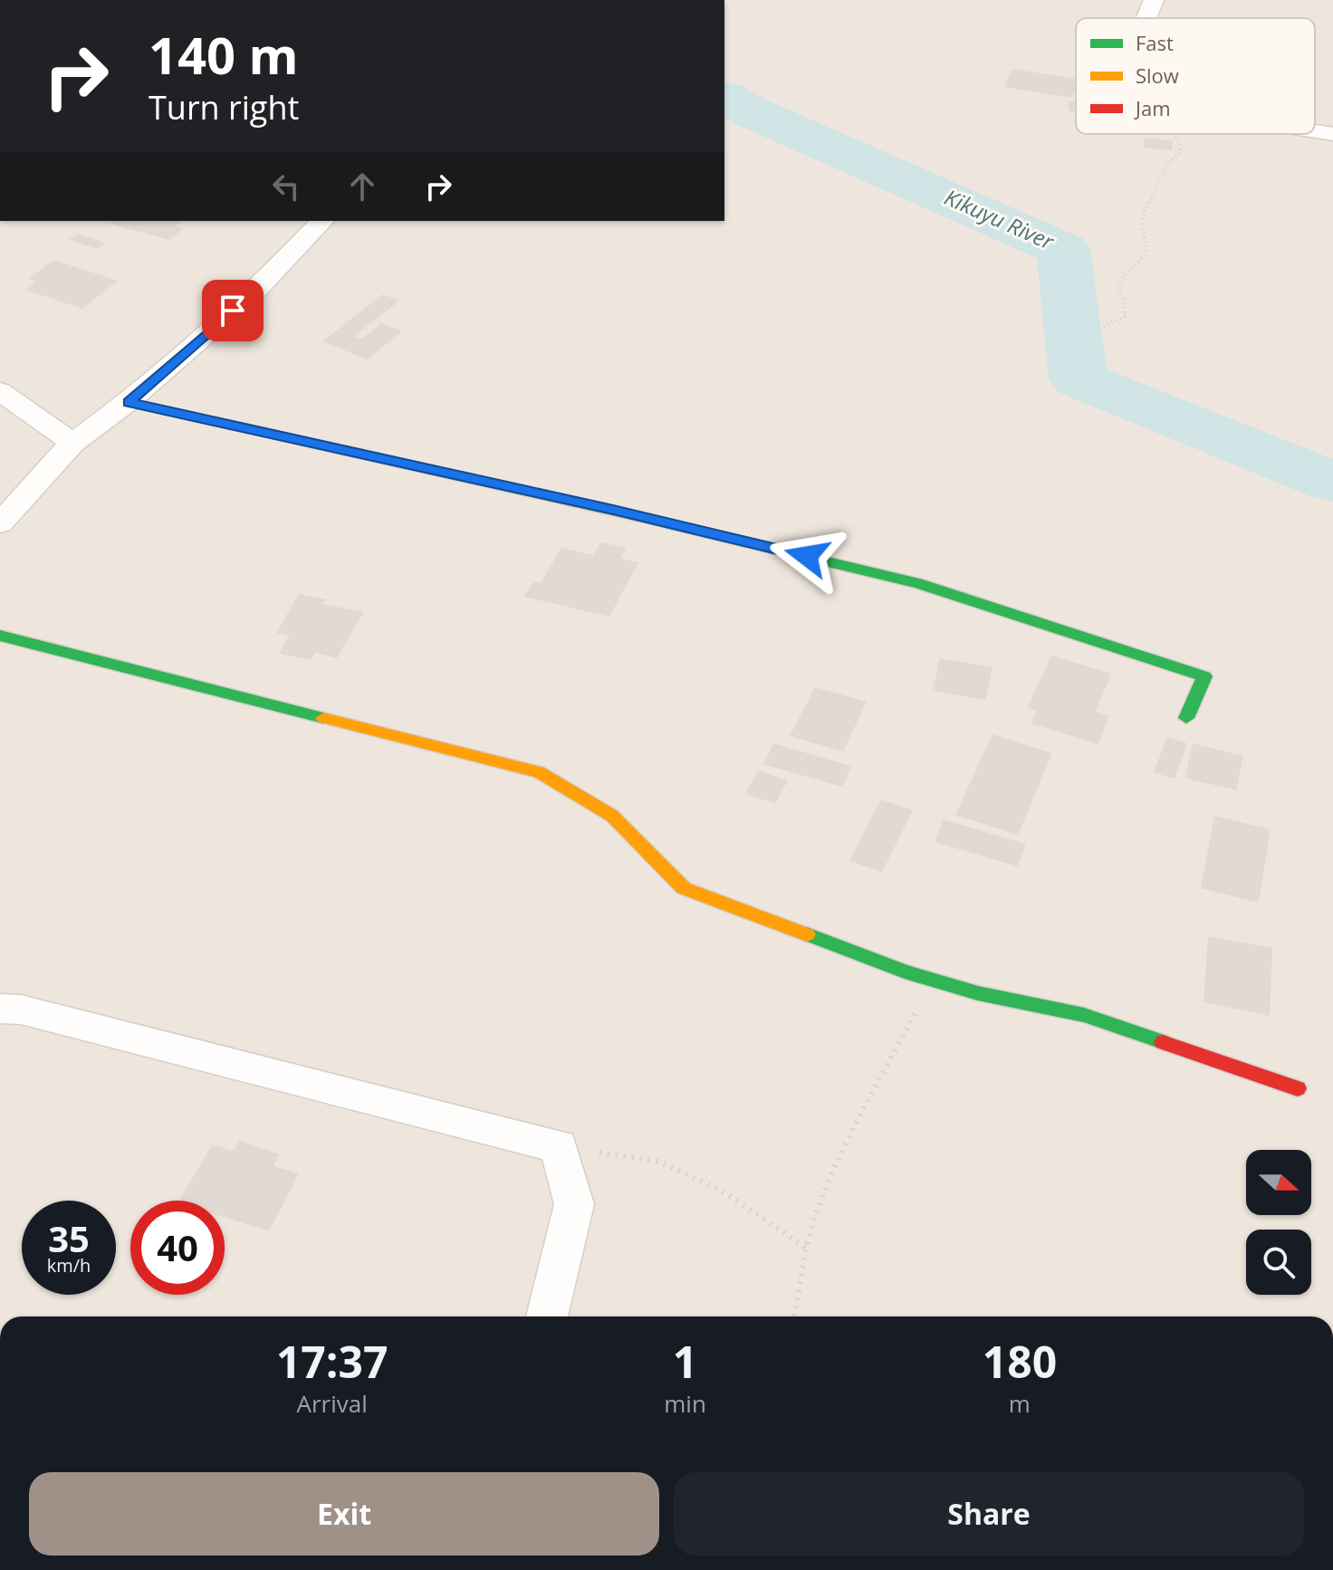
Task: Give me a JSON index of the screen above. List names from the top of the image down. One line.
{"water":["Kikuyu River"],"legend":["Fast","Slow","Jam"],"north":"right","page":{"turn":["140 m","Turn right"],"speed":"35 km/h","limit":"40","eta":["17:37","Arrival","1","min","180","m"],"buttons":["Exit","Share"]}}
